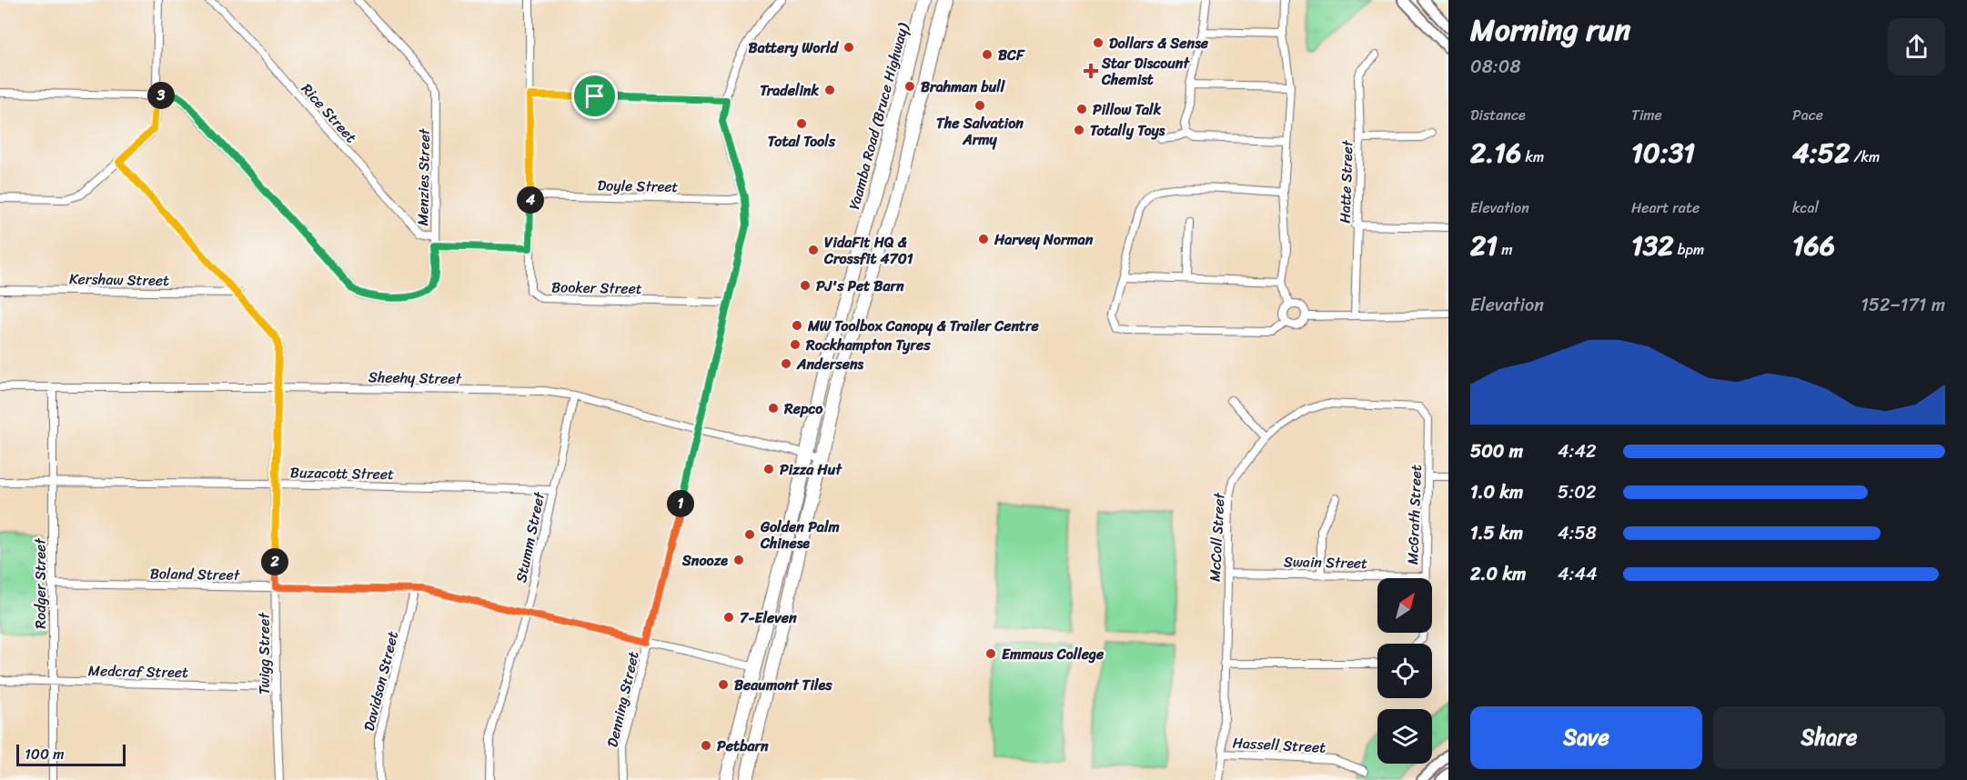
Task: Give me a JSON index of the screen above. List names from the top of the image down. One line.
{"streets":{"highway":["Yaamba Road (Bruce Highway)"],"street":["Rice Street","Menzies Street","Hatte Street","Doyle Street","Kershaw Street","Booker Street","Sheehy Street","Buzacott Street","McGrath Street","Stumm Street","McColl Street","Swain Street","Boland Street","Rodger Street","Twigg Street","Medcraf Street","Davidson Street","Denning Street","Hassell Street"]},"crossings":[["Rice Street","Menzies Street"],["Yaamba Road (Bruce Highway)","Sheehy Street"],["Yaamba Road (Bruce Highway)","Boland Street"],["Doyle Street","Booker Street"],["Doyle Street","Denning Street"],["Kershaw Street","Twigg Street"],["Booker Street","Denning Street"],["Sheehy Street","Stumm Street"],["Sheehy Street","Rodger Street"],["Sheehy Street","Twigg Street"],["Sheehy Street","Denning Street"],["Buzacott Street","Stumm Street"],["Buzacott Street","Rodger Street"],["Buzacott Street","Twigg Street"],["McGrath Street","McColl Street"],["McGrath Street","Swain Street"],["Stumm Street","Boland Street"],["McColl Street","Swain Street"],["McColl Street","Hassell Street"],["Boland Street","Rodger Street"],["Boland Street","Twigg Street"],["Boland Street","Davidson Street"],["Boland Street","Denning Street"],["Rodger Street","Medcraf Street"],["Twigg Street","Medcraf Street"]],"places":{"other":["Dollars & Sense","Battery World","BCF","Brahman bull","Tradelink","The Salvation Army","Pillow Talk","Total Tools","Totally Toys","Harvey Norman","VidaFit HQ & Crossfit 4701","PJ's Pet Barn","MW Toolbox Canopy & Trailer Centre","Rockhampton Tyres","Andersens","Repco","Pizza Hut","Golden Palm Chinese","Snooze","7-Eleven","Emmaus College","Beaumont Tiles","Petbarn"],"health":["Star Discount Chemist"]},"scale_bar":"100 m","north":"top right","page":{"heading":["Morning run","08:08"],"pins":["3","4","1","2"],"stats":[["Distance","2.16 km"],["Time","10:31"],["Pace","4:52 /km"],["Elevation","21 m"],["Heart rate","132 bpm"],["kcal","166"]],"chart":["Elevation","152–171 m"],"list":[{"name":"500 m","note":"4:42"},{"name":"1.0 km","note":"5:02"},{"name":"1.5 km","note":"4:58"},{"name":"2.0 km","note":"4:44"}],"buttons":["Save","Share"],"scale":"100 m"}}
